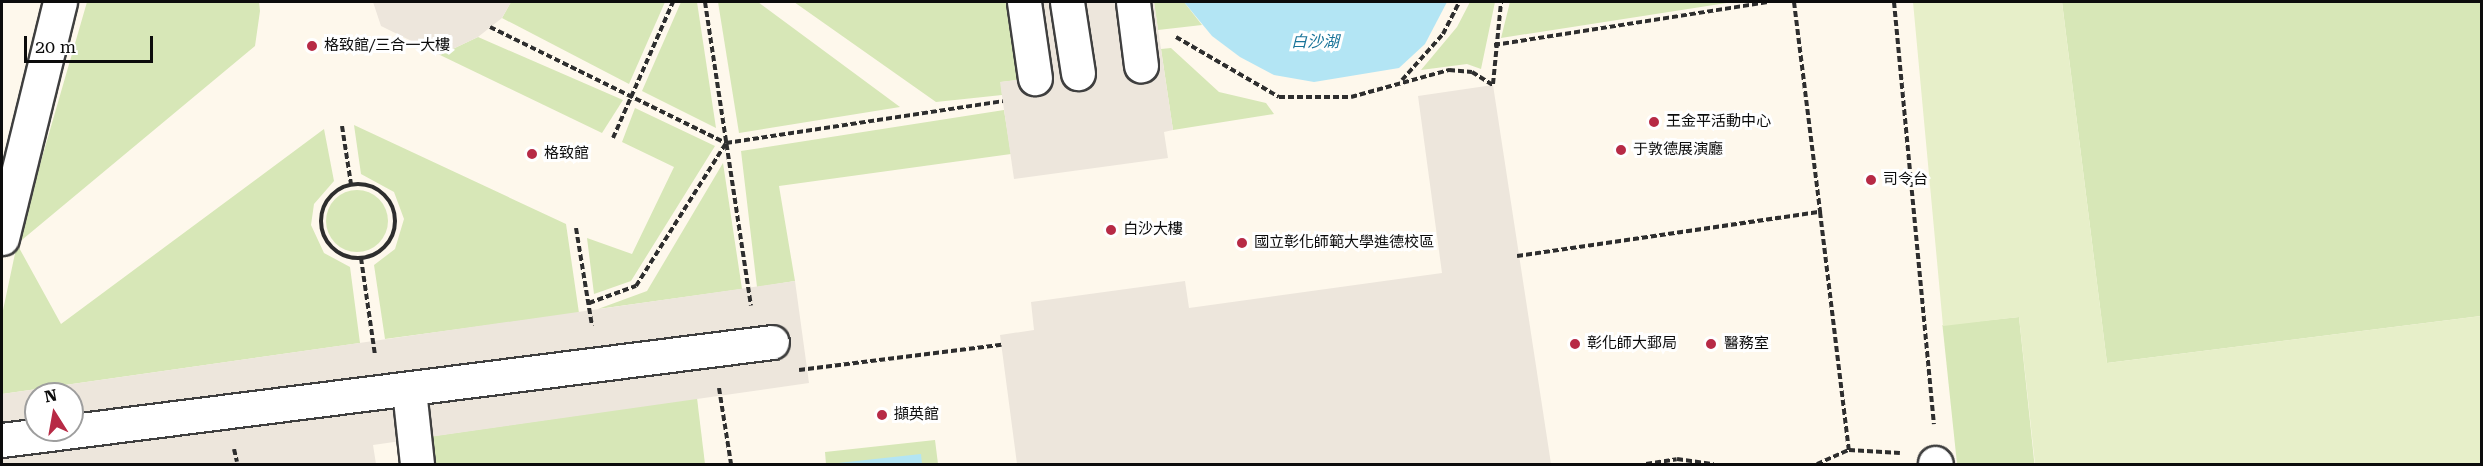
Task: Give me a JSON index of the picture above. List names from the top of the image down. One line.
{"water":["白沙湖"],"places":["格致館/三合一大樓","王金平活動中心","于敦德展演廳","格致館","司令台","白沙大樓","國立彰化師範大學進德校區","彰化師大郵局","醫務室","擷英館"],"scale_bar":"20 m","north":"top"}
